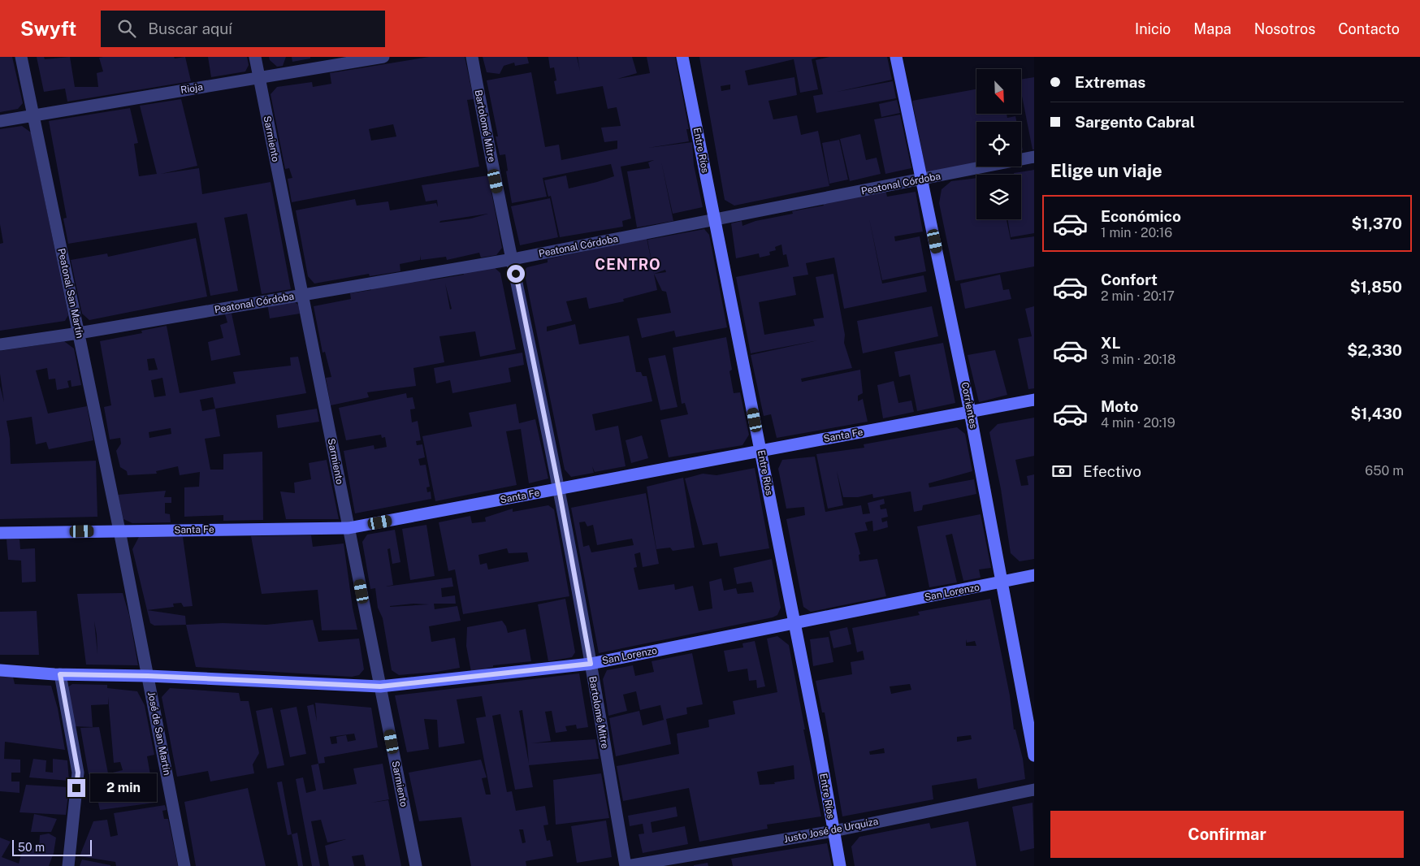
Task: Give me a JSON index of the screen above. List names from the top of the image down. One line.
{"streets":{"main road":["Entre Ríos","Corrientes","Santa Fe","San Lorenzo"],"street":["Rioja","Bartolomé Mitre","Sarmiento","Peatonal Córdoba","Peatonal San Martín","José de San Martín","Justo José de Urquiza"]},"crossings":[["Rioja","Sarmiento"],["Rioja","Peatonal San Martín"],["Bartolomé Mitre","Peatonal Córdoba"],["Bartolomé Mitre","Santa Fe"],["Bartolomé Mitre","San Lorenzo"],["Bartolomé Mitre","Justo José de Urquiza"],["Sarmiento","Peatonal Córdoba"],["Sarmiento","Santa Fe"],["Sarmiento","San Lorenzo"],["Entre Ríos","Peatonal Córdoba"],["Entre Ríos","Santa Fe"],["Entre Ríos","San Lorenzo"],["Entre Ríos","Justo José de Urquiza"],["Peatonal Córdoba","Peatonal San Martín"],["Peatonal Córdoba","Corrientes"],["Peatonal San Martín","Santa Fe"],["Peatonal San Martín","José de San Martín"],["Corrientes","Santa Fe"],["Corrientes","San Lorenzo"],["Santa Fe","José de San Martín"],["San Lorenzo","José de San Martín"]],"districts":["CENTRO"],"scale_bar":"50 m","north":"bottom right","page":{"header":"Swyft","search":"Buscar aquí","nav":["Inicio","Mapa","Nosotros","Contacto"],"banner":["Extremas","Sargento Cabral"],"heading":"Elige un viaje","list":[{"name":"Económico","note":"1 min · 20:16","value":"$1,370"},{"name":"Confort","note":"2 min · 20:17","value":"$1,850"},{"name":"XL","note":"3 min · 20:18","value":"$2,330"},{"name":"Moto","note":"4 min · 20:19","value":"$1,430"}],"pay":["Efectivo","650 m"],"bubble":"2 min","buttons":"Confirmar","scale":"50 m"}}
